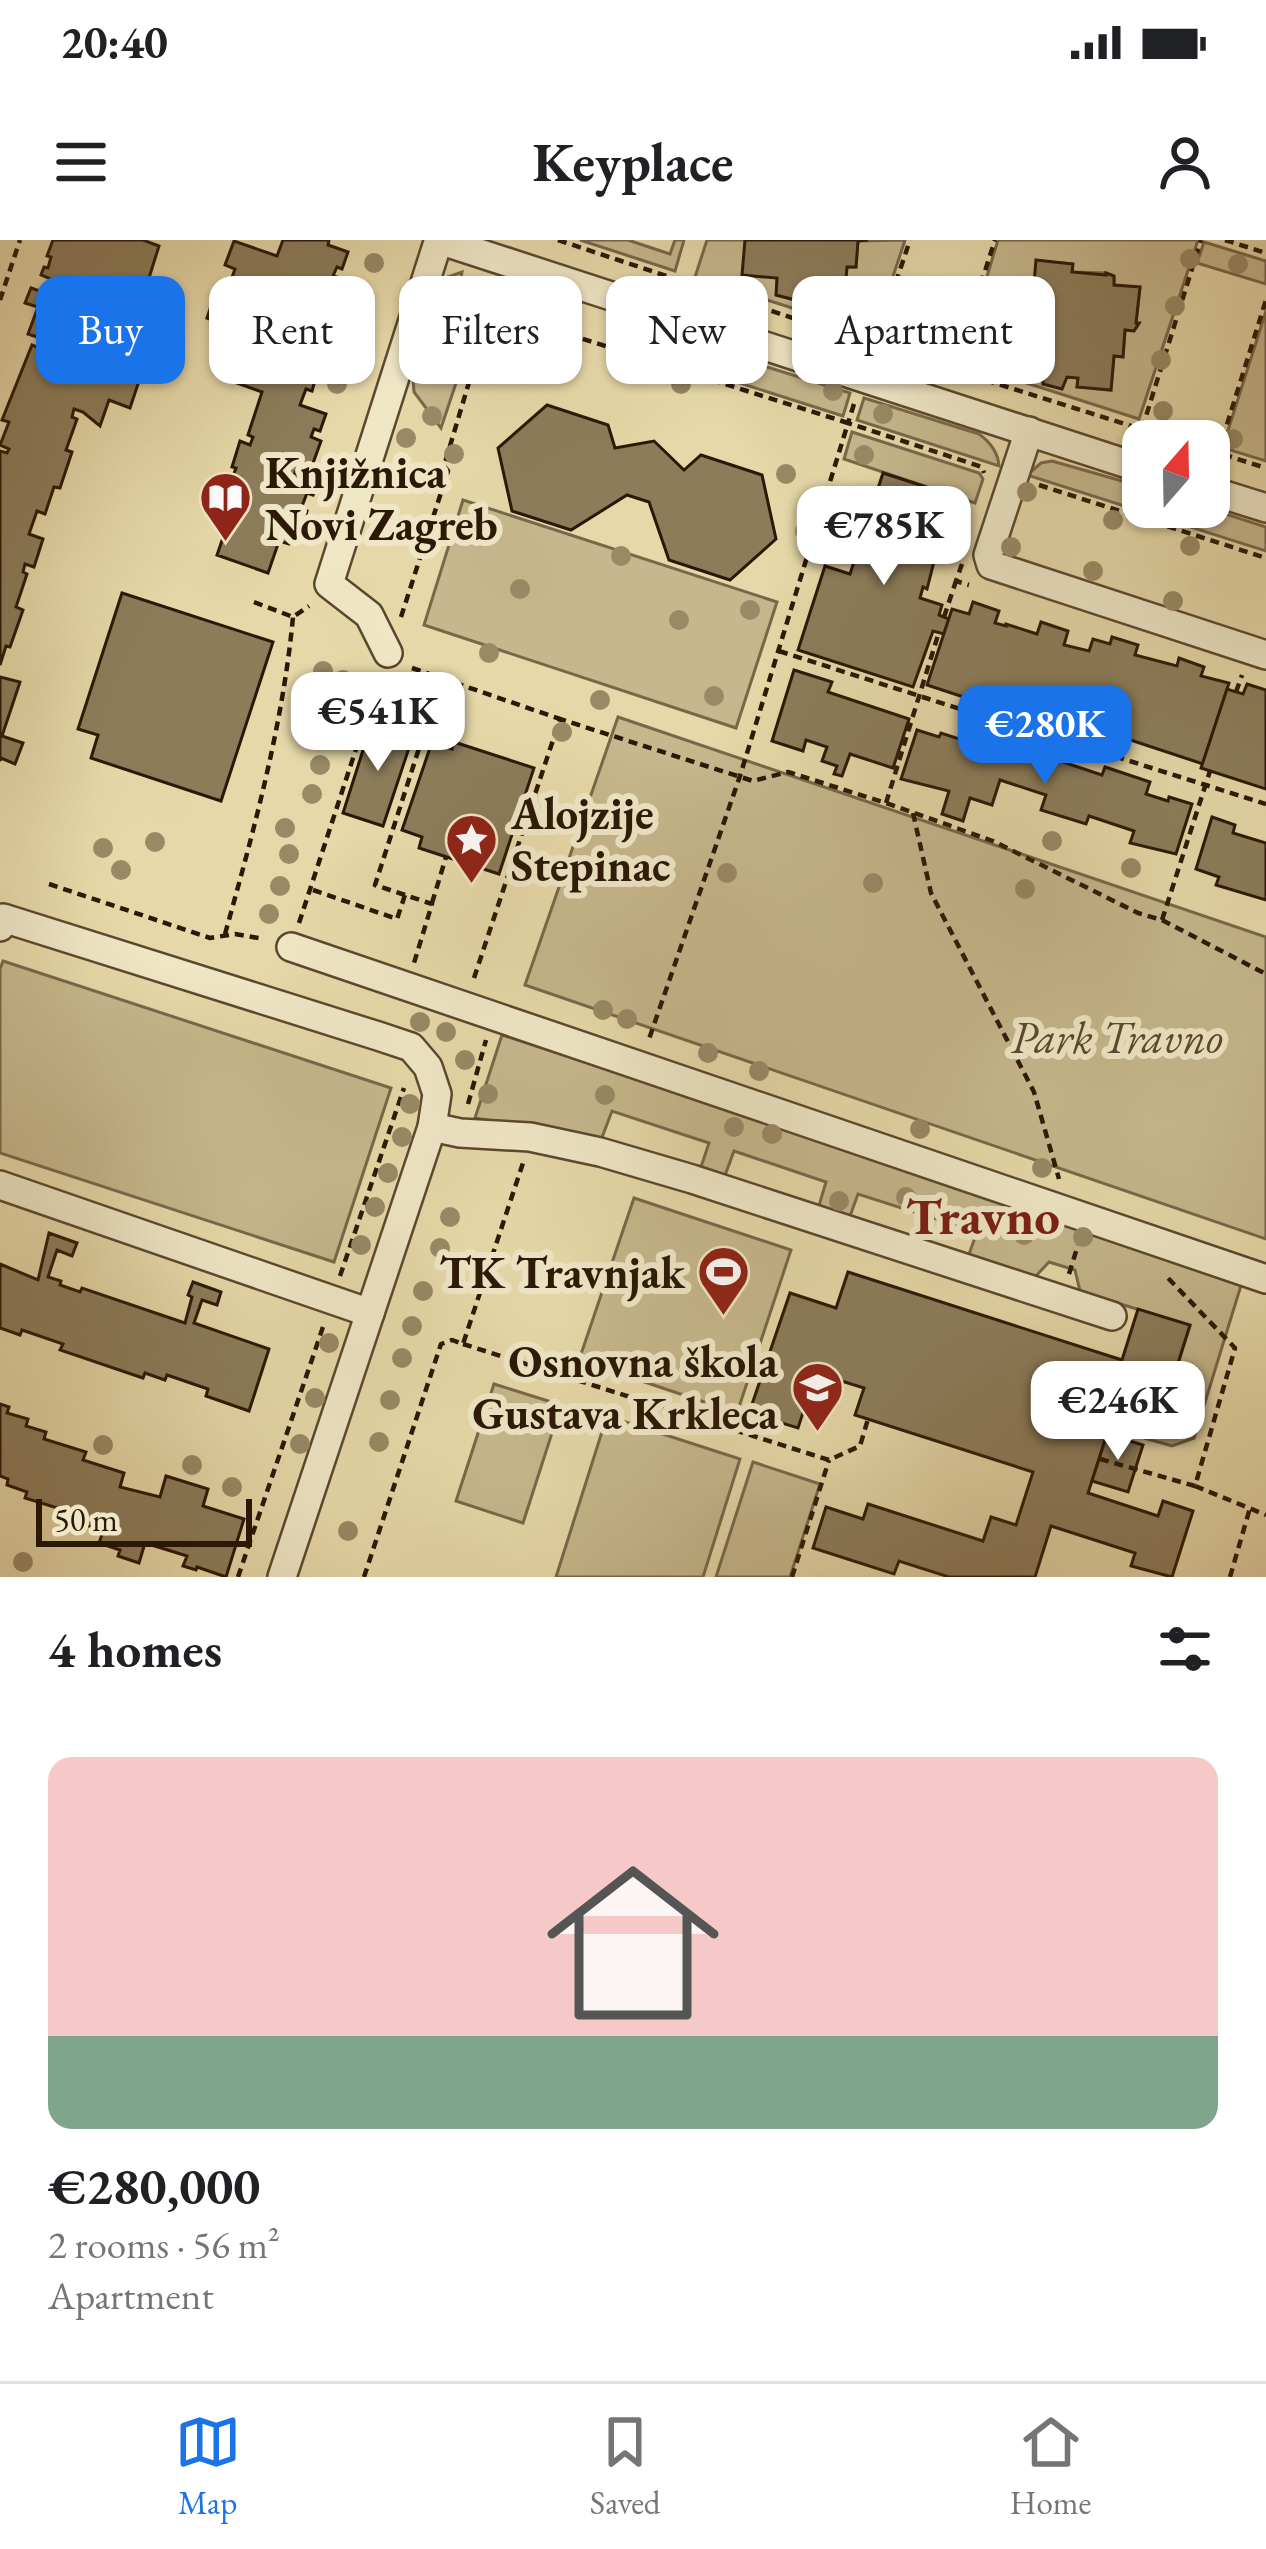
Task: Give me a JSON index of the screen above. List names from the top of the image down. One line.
{"districts":["Travno"],"parks":["Park Travno"],"places":{"library":["Knjižnica Novi Zagreb"],"place":["Alojzije Stepinac"],"sports":["TK Travnjak"],"school or university":["Osnovna škola Gustava Krkleca"]},"scale_bar":"50 m","north":"top","page":{"status":"20:40","header":"Keyplace","chip":["Buy","Rent","Filters","New","Apartment"],"price":["€785K","€541K","€280K","€246K"],"scale":"50 m","heading":"4 homes","list":[{"name":"€280,000","note":"2 rooms · 56 m² · Apartment"}],"tabs":["Map","Saved","Home"]}}
